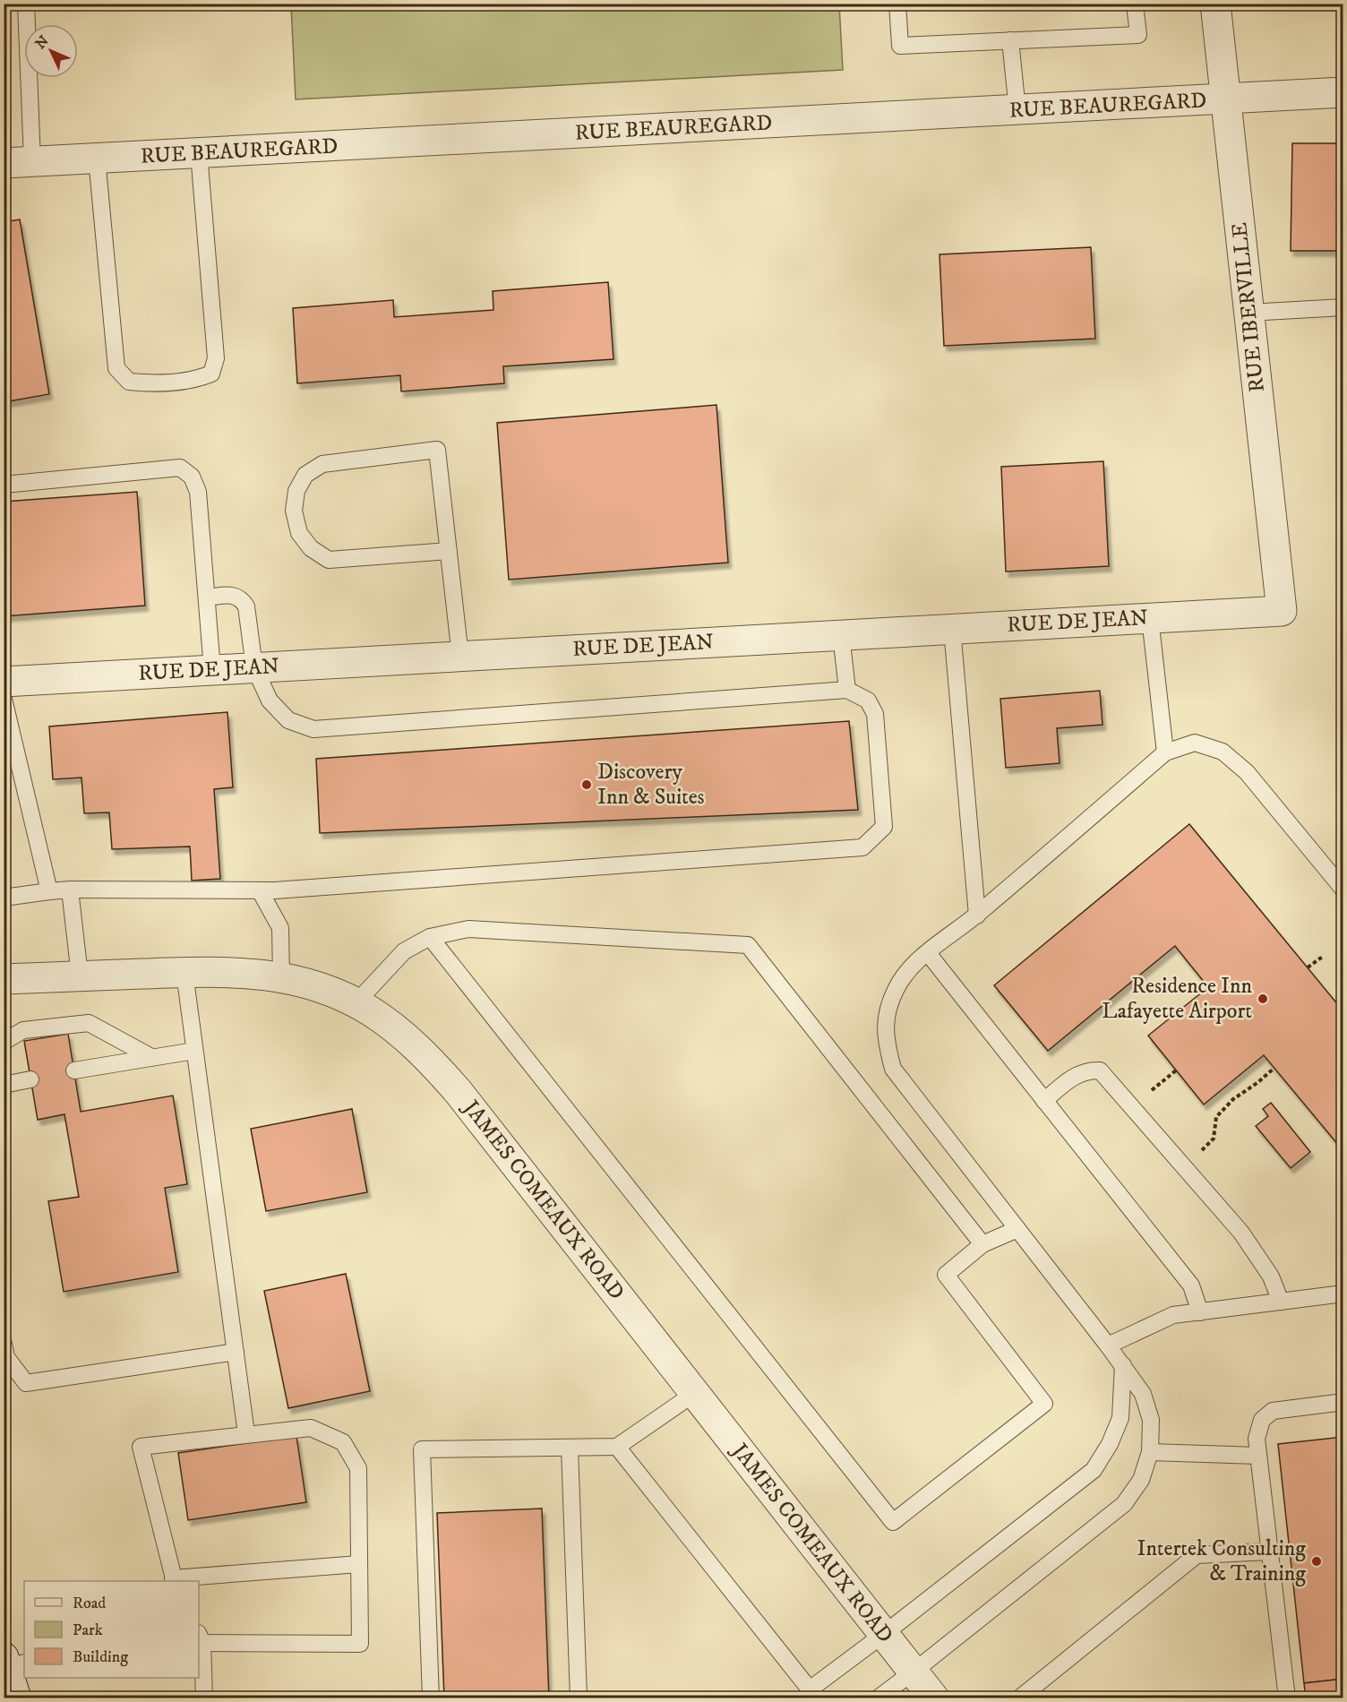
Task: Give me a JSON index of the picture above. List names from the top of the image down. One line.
{"streets":{"street":["RUE BEAUREGARD","RUE IBERVILLE","RUE DE JEAN","JAMES COMEAUX ROAD"]},"crossings":[["RUE BEAUREGARD","RUE IBERVILLE"],["RUE IBERVILLE","RUE DE JEAN"]],"places":["Discovery Inn & Suites","Residence Inn Lafayette Airport","Intertek Consulting & Training"],"legend":["Road","Park","Building"],"north":"top left"}
